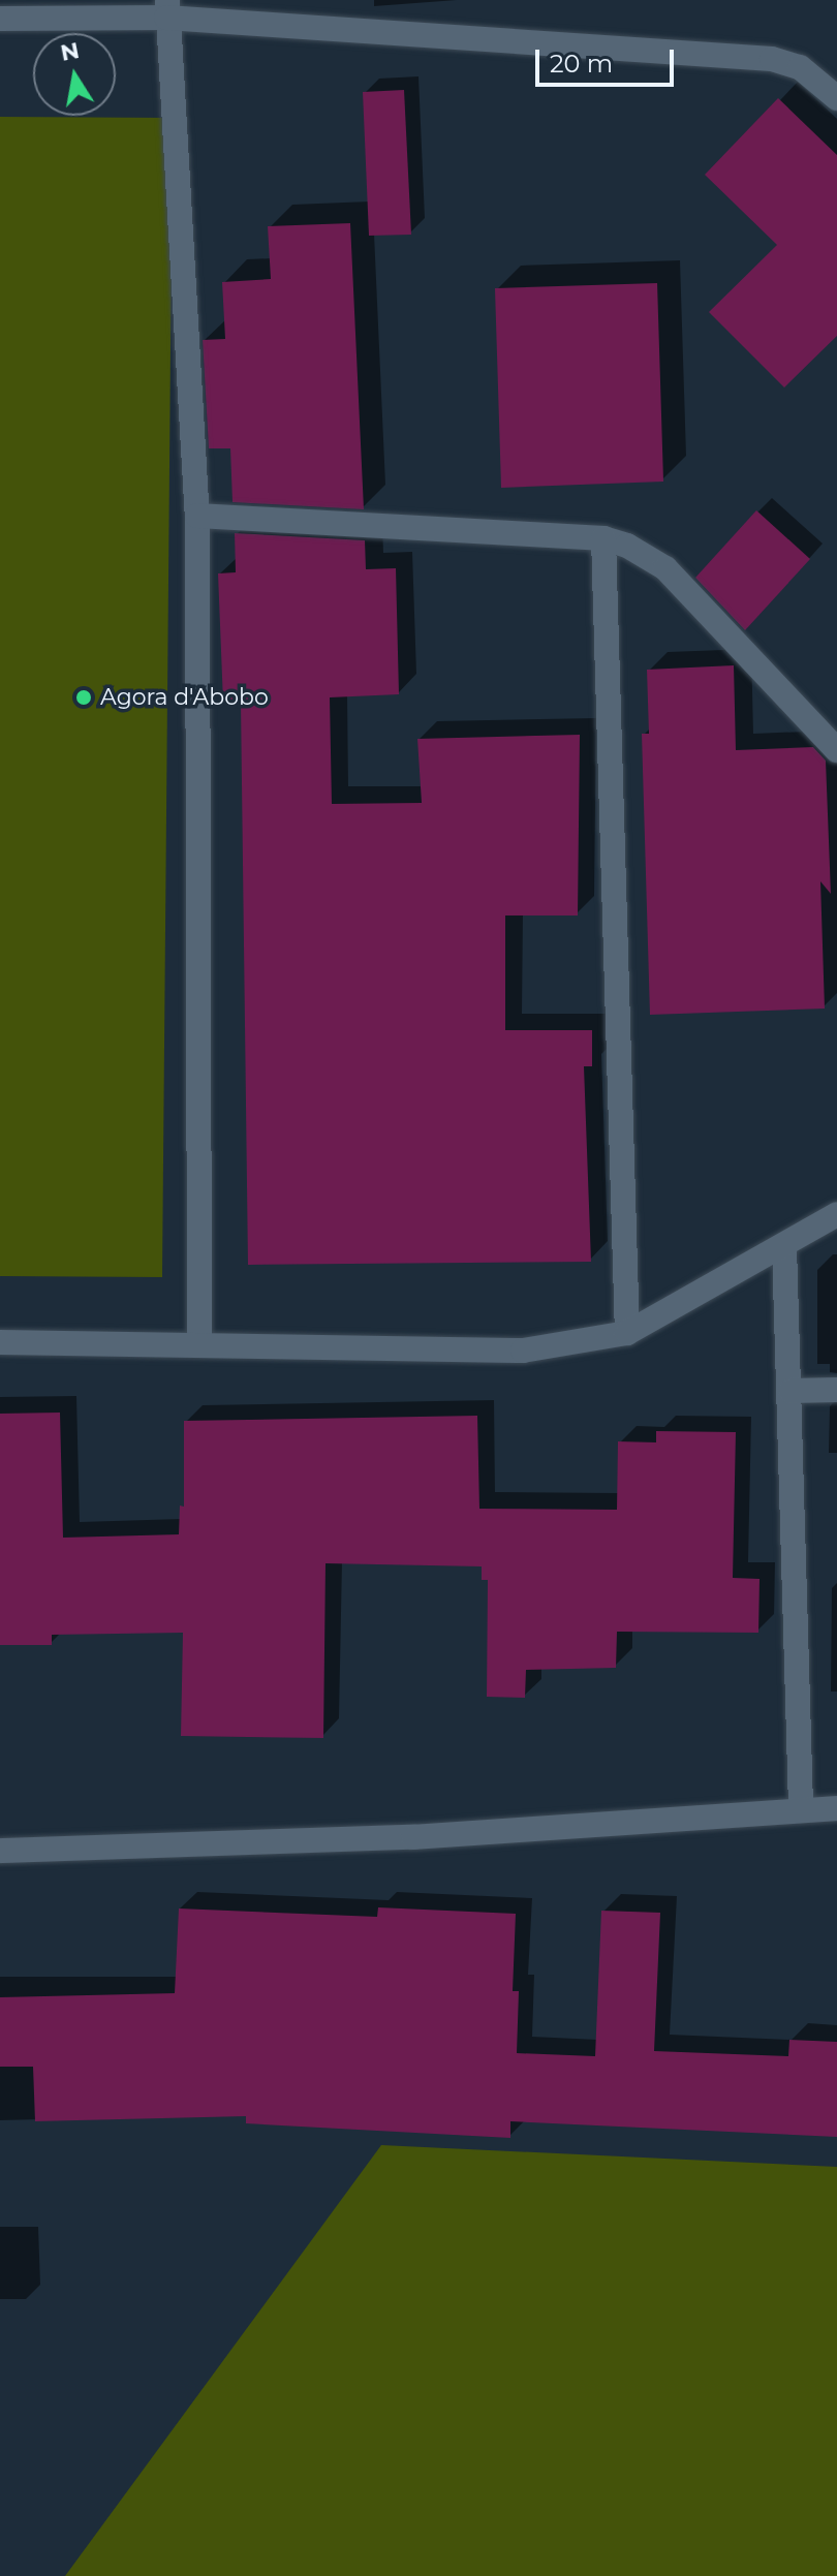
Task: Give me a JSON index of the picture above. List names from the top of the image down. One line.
{"places":["Agora d'Abobo"],"scale_bar":"20 m","north":"top"}
